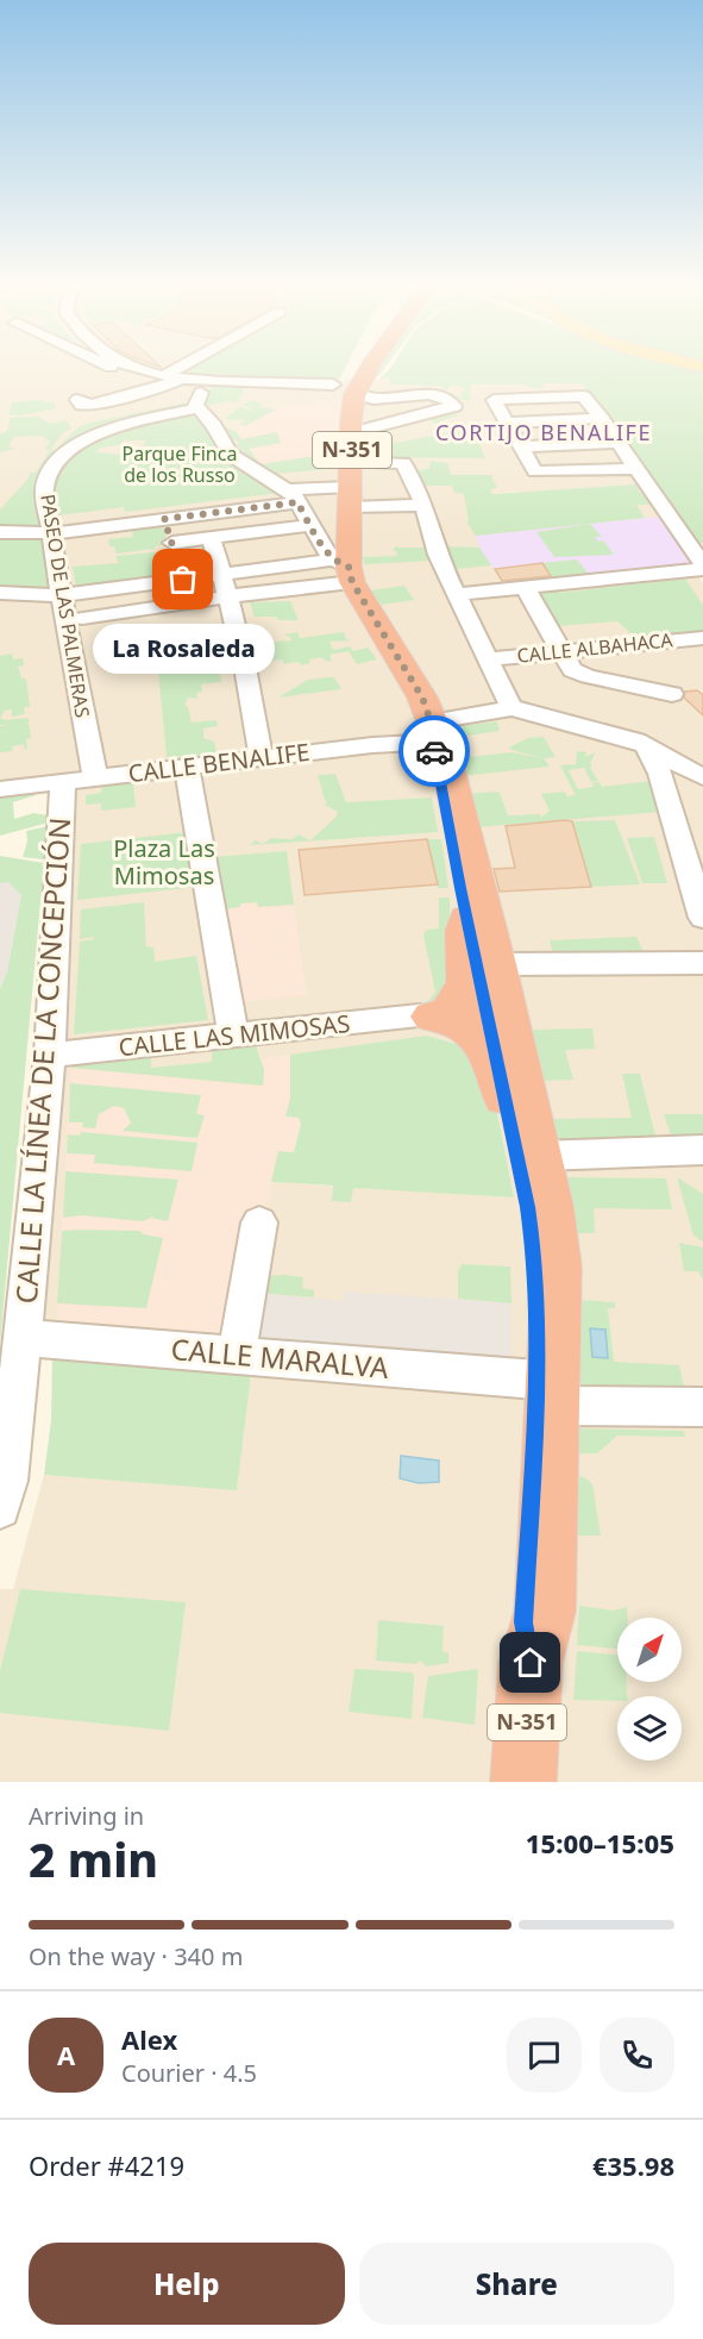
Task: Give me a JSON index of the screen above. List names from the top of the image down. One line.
{"streets":{"highway":["N-351"],"street":["PASEO DE LAS PALMERAS","CALLE ALBAHACA","CALLE BENALIFE","CALLE LAS MIMOSAS","CALLE LA LÍNEA DE LA CONCEPCIÓN","CALLE MARALVA"]},"crossings":[["N-351","CALLE BENALIFE"],["N-351","CALLE MARALVA"],["PASEO DE LAS PALMERAS","CALLE BENALIFE"],["CALLE BENALIFE","CALLE LA LÍNEA DE LA CONCEPCIÓN"],["CALLE LAS MIMOSAS","CALLE LA LÍNEA DE LA CONCEPCIÓN"],["CALLE LA LÍNEA DE LA CONCEPCIÓN","CALLE MARALVA"]],"districts":["CORTIJO BENALIFE"],"parks":["Parque Finca de los Russo","Plaza Las Mimosas"],"places":["La Rosaleda"],"north":"top right","page":{"bubble":"La Rosaleda","heading":["2 min","Arriving in","15:00–15:05"],"panel":["Alex","Courier · 4.5","Order #4219","€35.98"],"bar":"On the way · 340 m","round":"A","buttons":["Help","Share"]}}
